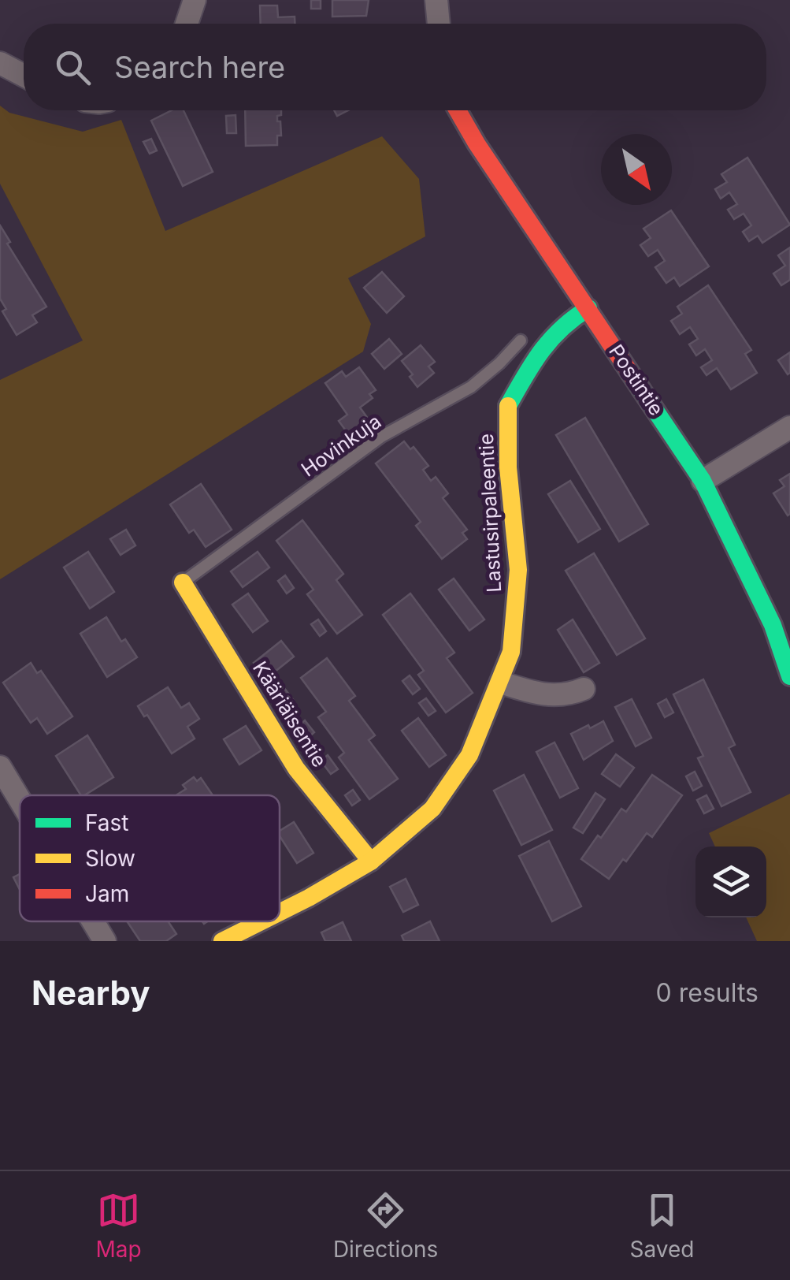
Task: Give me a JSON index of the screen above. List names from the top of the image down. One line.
{"streets":{"street":["Postintie","Lastusirpaleentie","Kääriäisentie"],"lane":["Hovinkuja"]},"crossings":[["Postintie","Lastusirpaleentie"],["Hovinkuja","Kääriäisentie"],["Lastusirpaleentie","Kääriäisentie"]],"legend":["Fast","Slow","Jam"],"north":"bottom right","page":{"search":"Search here","heading":["Nearby","0 results"],"nav":["Map","Directions","Saved"]}}
